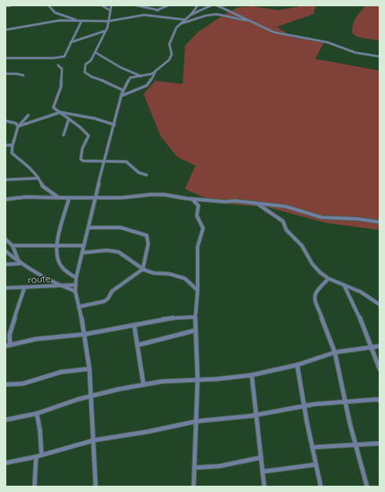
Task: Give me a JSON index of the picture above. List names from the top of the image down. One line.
{"streets":{"street":["route"]}}
